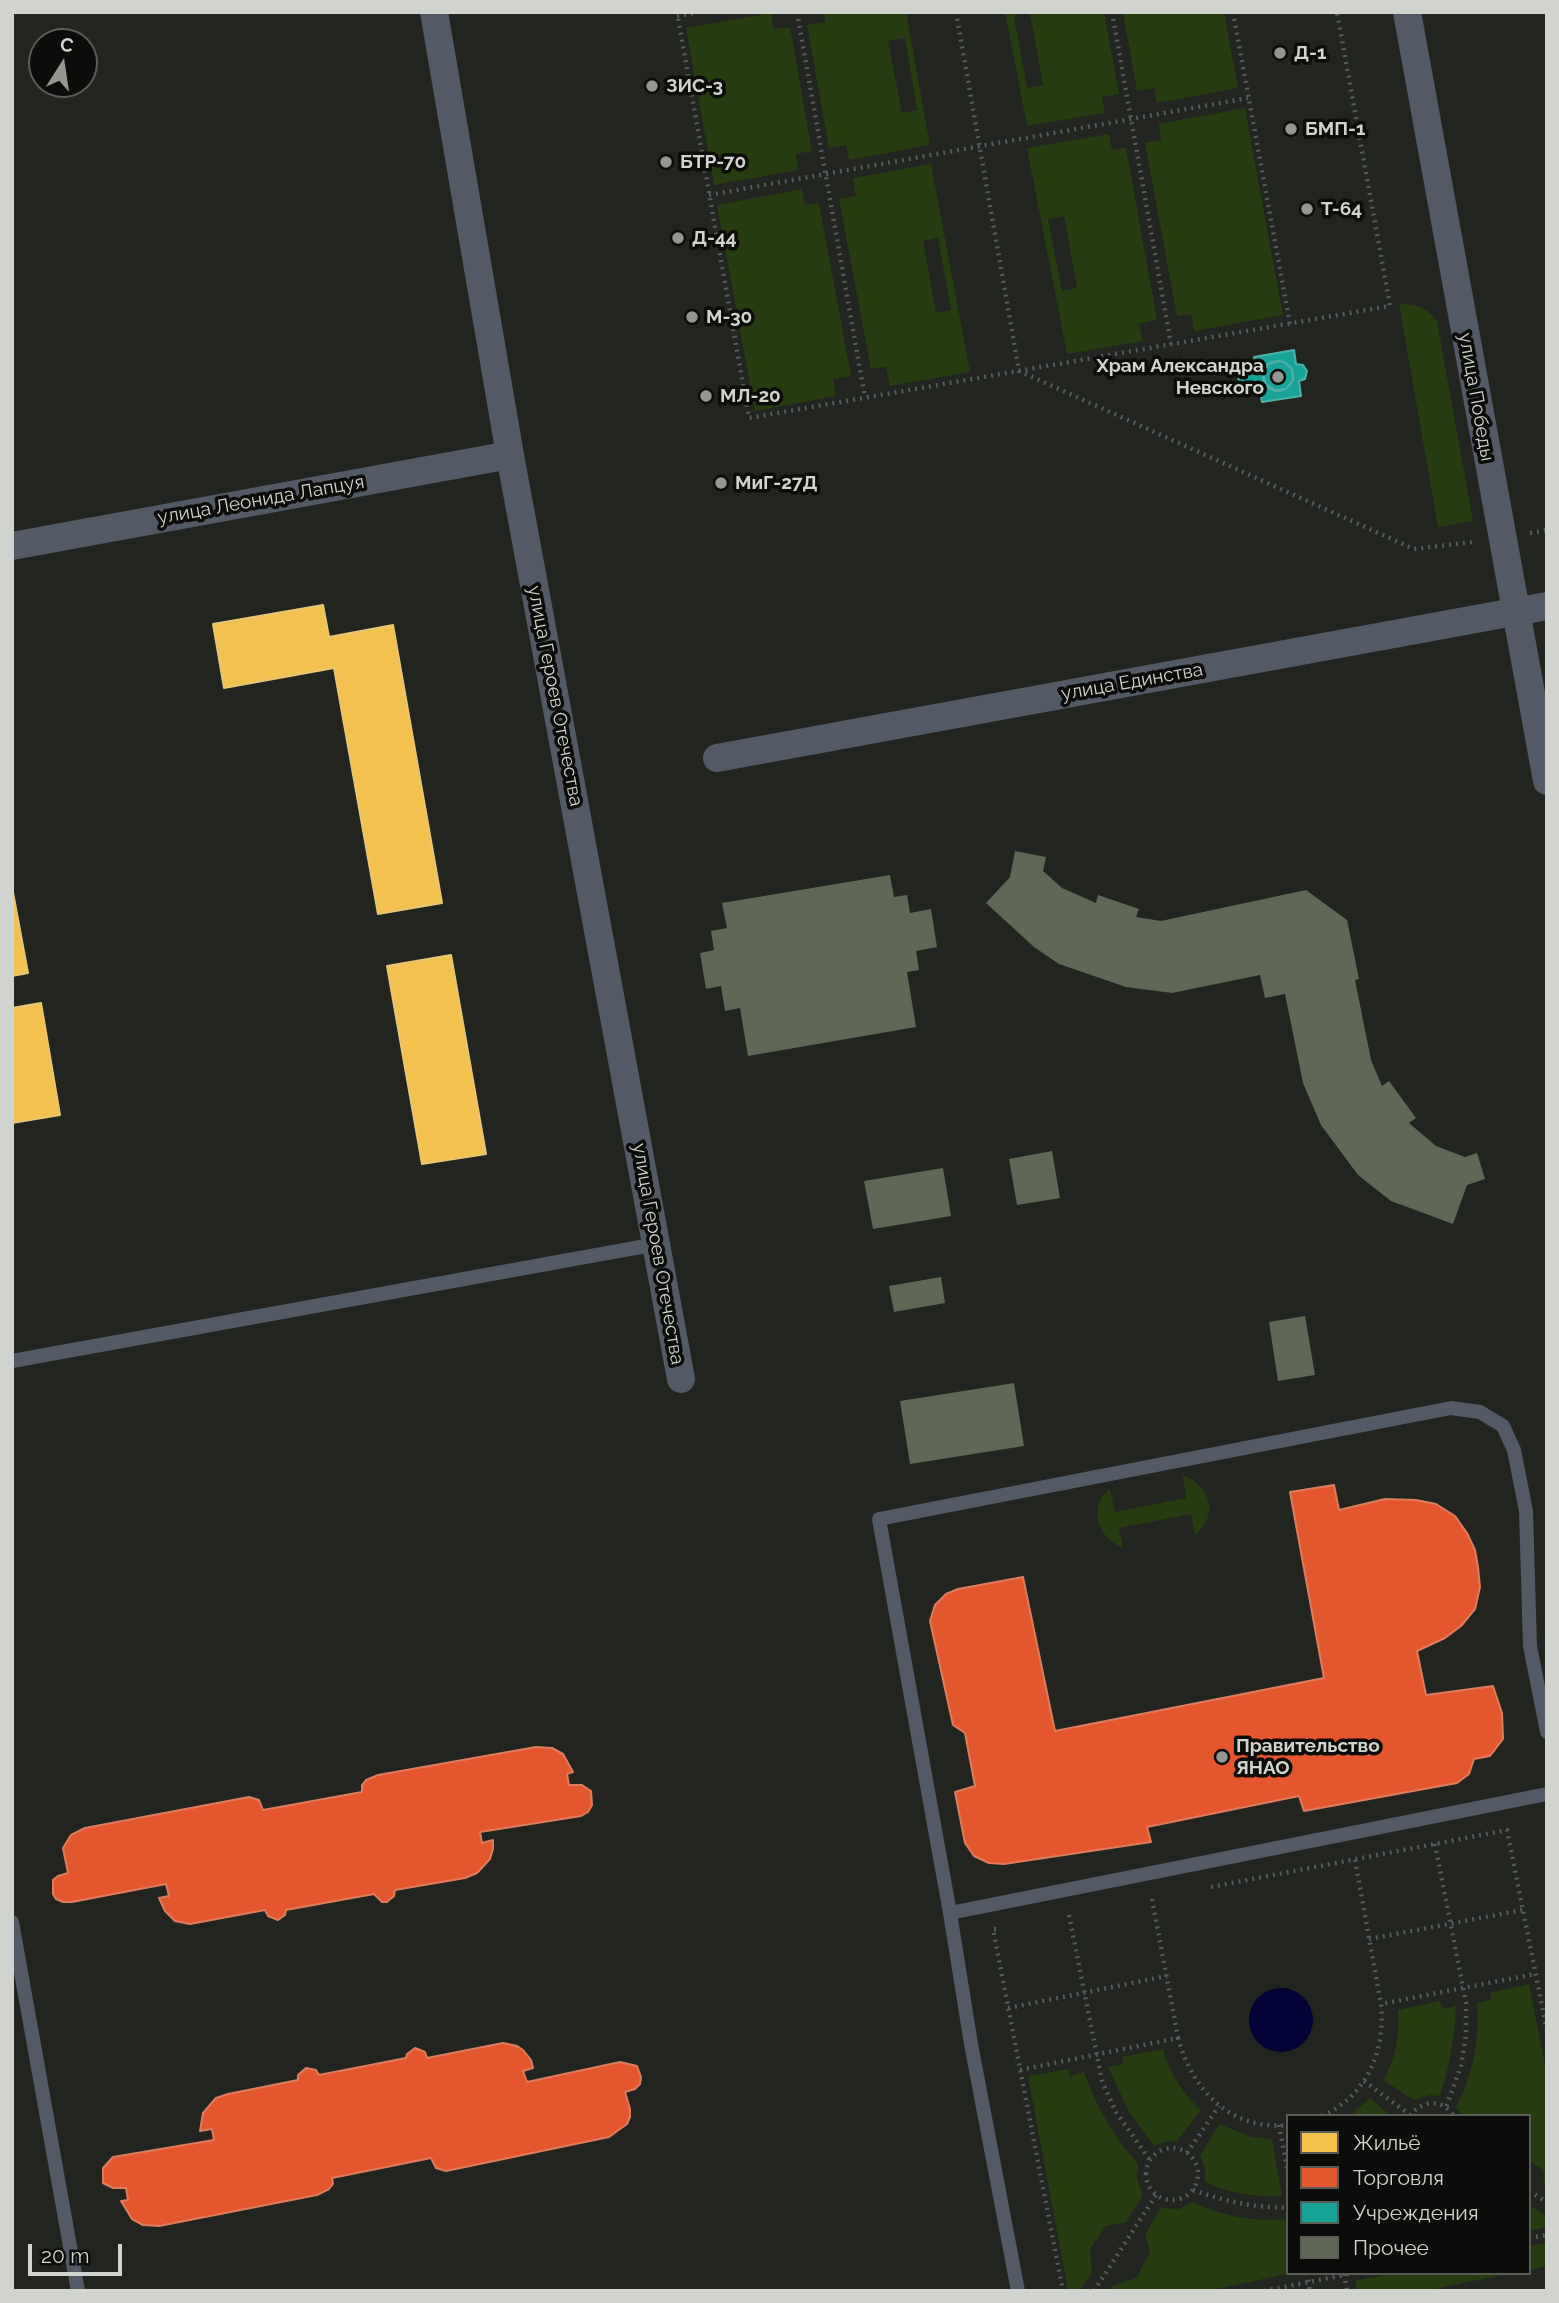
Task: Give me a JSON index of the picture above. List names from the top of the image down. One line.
{"streets":{"street":["улица Победы","улица Леонида Лапцуя","улица Единства","улица Героев Отечества"]},"crossings":[["улица Победы","улица Единства"],["улица Леонида Лапцуя","улица Героев Отечества"]],"places":["Д-1","ЗИС-3","БМП-1","БТР-70","Т-64","Д-44","М-30","Храм Александра Невского","МЛ-20","МиГ-27Д","Правительство ЯНАО"],"legend":["Жильё","Торговля","Учреждения","Прочее"],"scale_bar":"20 m","north":"top"}
